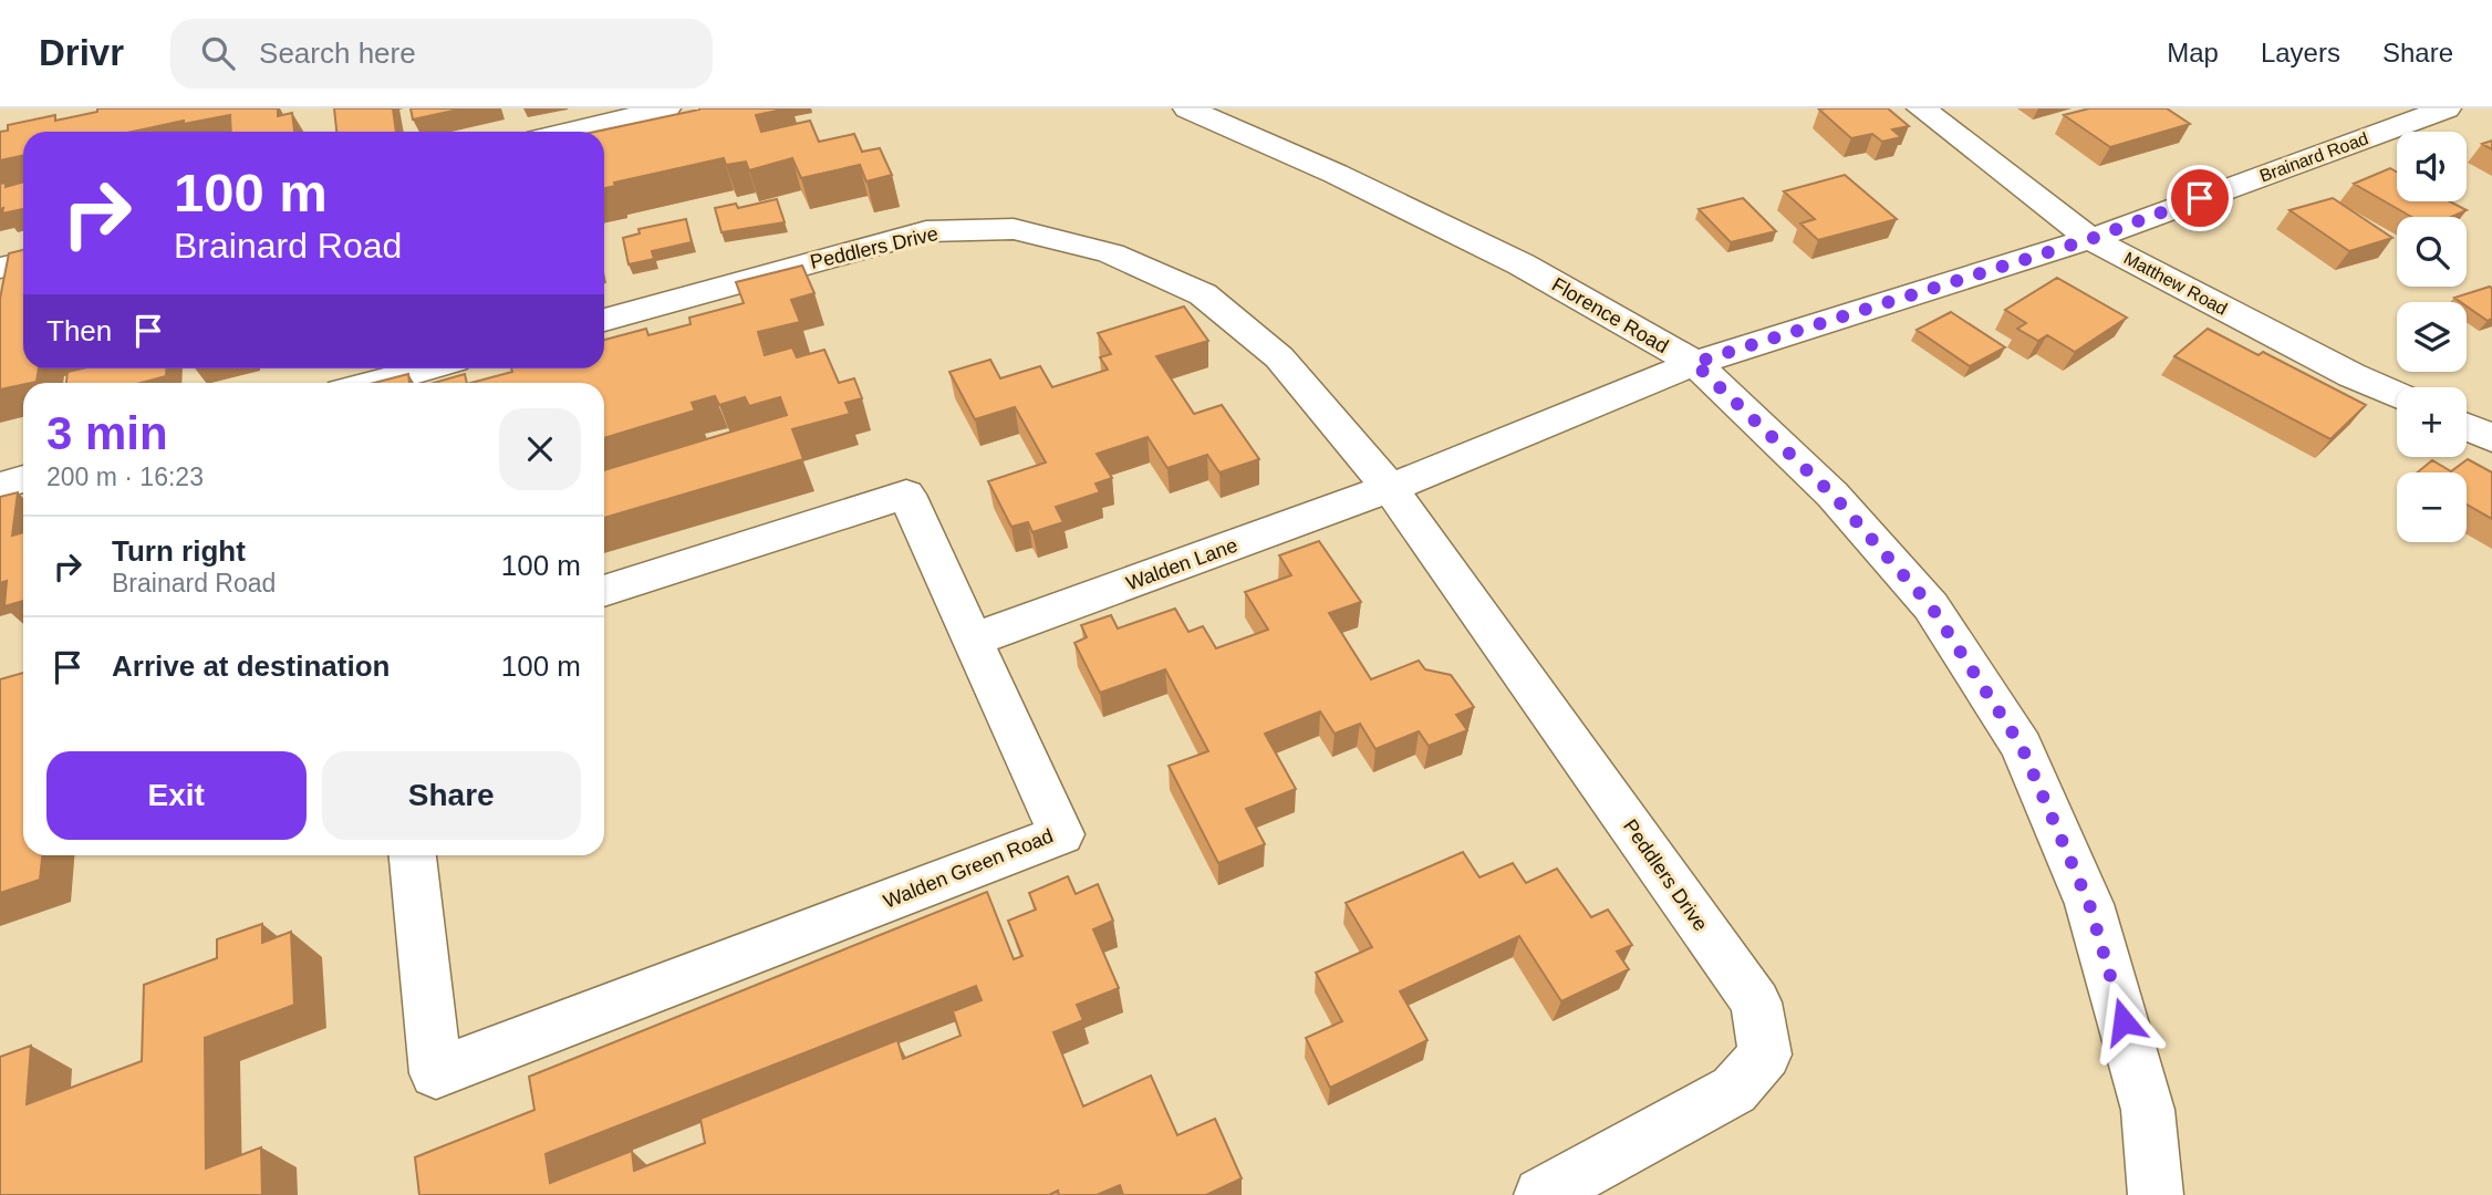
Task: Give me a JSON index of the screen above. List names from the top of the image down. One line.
{"streets":{"street":["Brainard Road","Peddlers Drive","Matthew Road","Florence Road","Walden Lane","Walden Green Road"]},"crossings":[["Brainard Road","Matthew Road"],["Brainard Road","Florence Road"],["Peddlers Drive","Walden Lane"],["Walden Lane","Walden Green Road"]],"page":{"header":"Drivr","search":"Search here","nav":["Map","Layers","Share"],"map_buttons":["+","−"],"turn":["100 m","Brainard Road"],"then":"Then","heading":["3 min","200 m · 16:23"],"list":[{"name":"Turn right","note":"Brainard Road","value":"100 m"},{"name":"Arrive at destination","value":"100 m"}],"buttons":["Exit","Share"]}}
